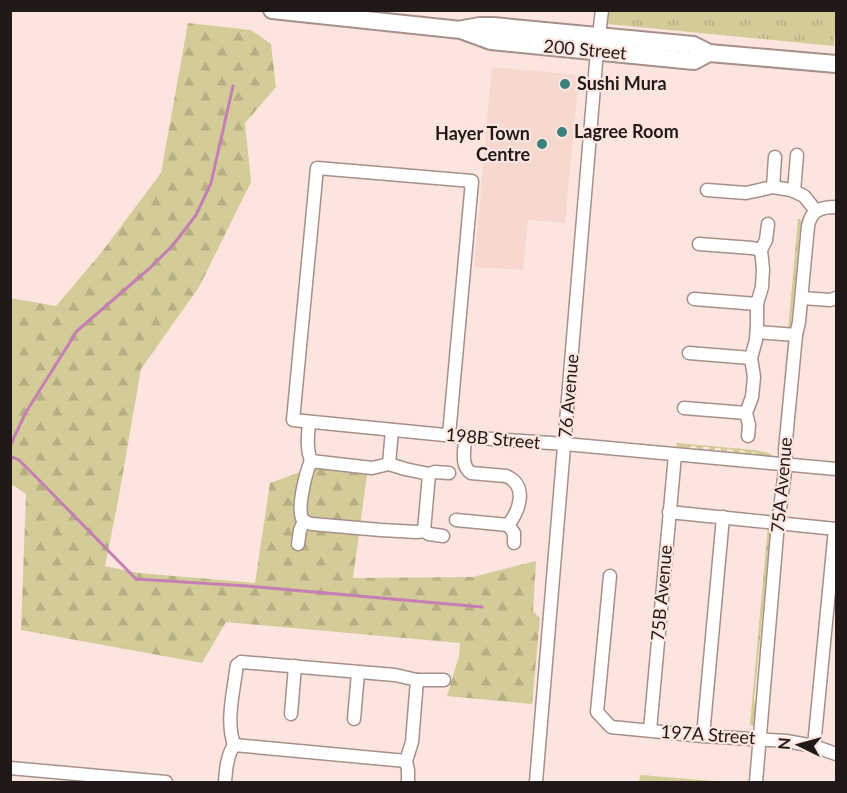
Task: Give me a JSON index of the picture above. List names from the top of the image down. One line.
{"streets":{"main road":["200 Street"],"street":["76 Avenue","198B Street","75A Avenue","75B Avenue","197A Street"]},"crossings":[["200 Street","76 Avenue"],["76 Avenue","198B Street"],["198B Street","75A Avenue"],["198B Street","75B Avenue"],["75A Avenue","197A Street"],["75B Avenue","197A Street"]],"places":["Sushi Mura","Lagree Room","Hayer Town Centre"],"north":"left"}
